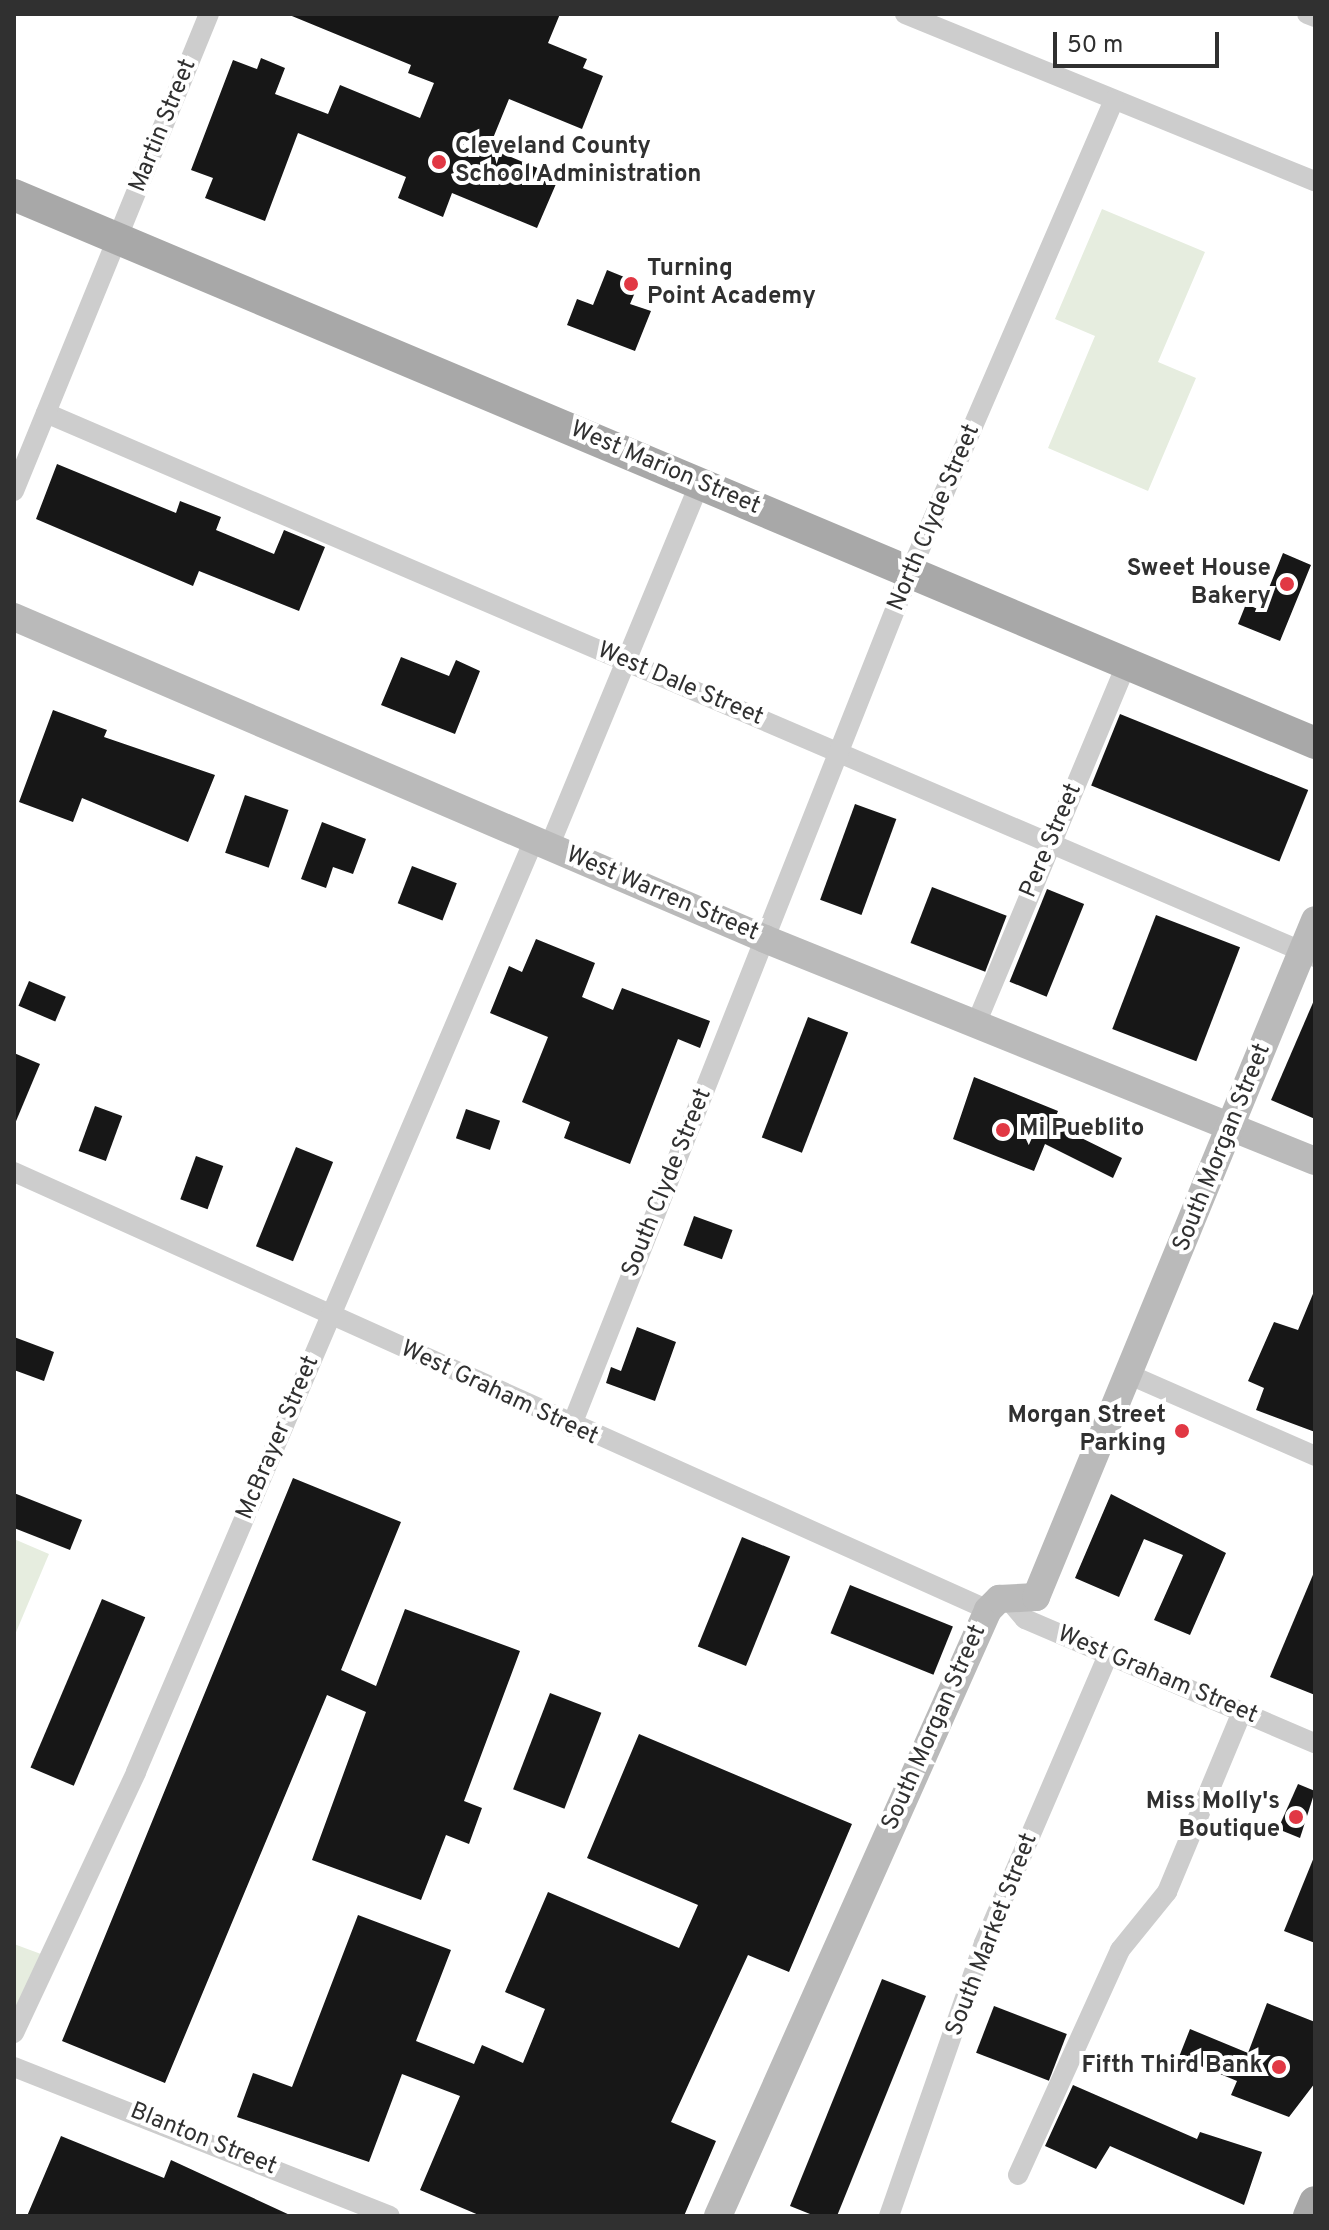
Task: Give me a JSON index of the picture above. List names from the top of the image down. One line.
{"streets":{"main road":["West Marion Street"],"street":["Martin Street","North Clyde Street","West Dale Street","Pere Street","West Warren Street","South Morgan Street","South Clyde Street","West Graham Street","McBrayer Street","South Market Street","Blanton Street"]},"crossings":[["Martin Street","West Marion Street"],["Martin Street","West Dale Street"],["West Marion Street","North Clyde Street"],["West Marion Street","Pere Street"],["West Marion Street","McBrayer Street"],["North Clyde Street","West Dale Street"],["North Clyde Street","West Warren Street"],["North Clyde Street","South Clyde Street"],["West Dale Street","Pere Street"],["West Dale Street","South Morgan Street"],["West Dale Street","McBrayer Street"],["Pere Street","West Warren Street"],["West Warren Street","South Morgan Street"],["West Warren Street","South Clyde Street"],["West Warren Street","McBrayer Street"],["South Morgan Street","West Graham Street"],["South Clyde Street","West Graham Street"],["West Graham Street","McBrayer Street"],["West Graham Street","South Market Street"]],"places":["Cleveland County School Administration","Turning Point Academy","Sweet House Bakery","Mi Pueblito","Morgan Street Parking","Miss Molly's Boutique","Fifth Third Bank"],"scale_bar":"50 m"}
